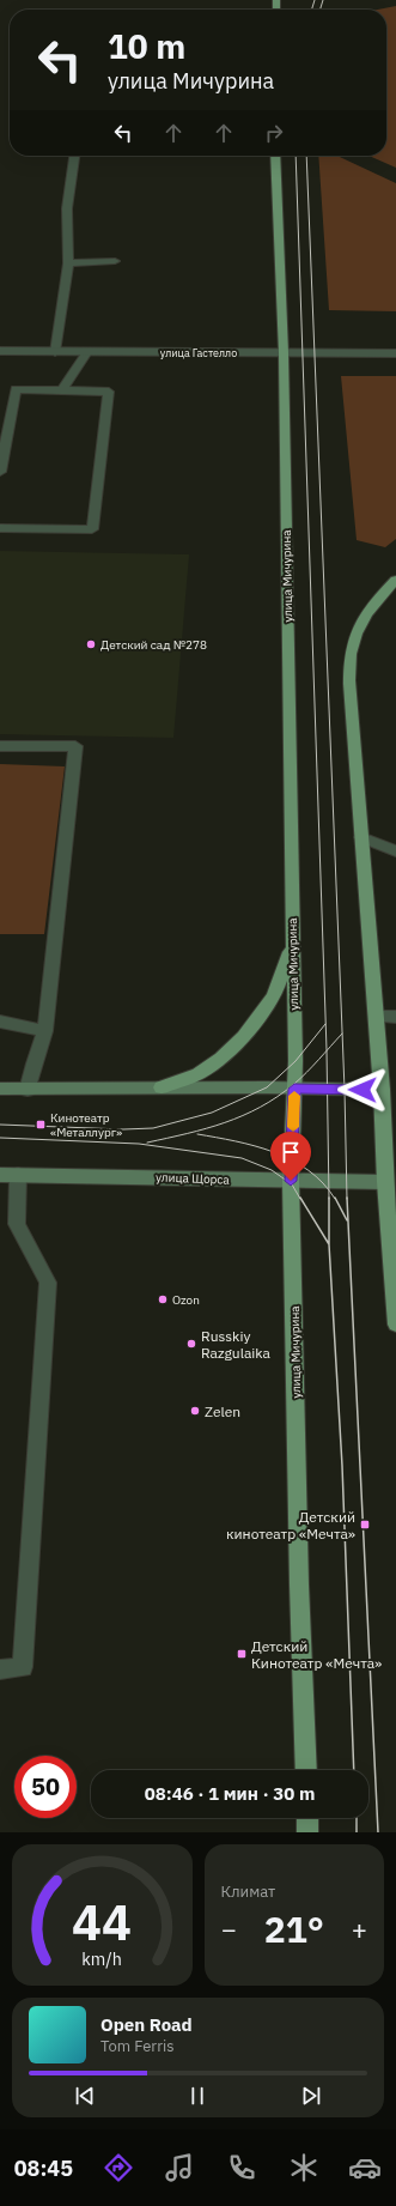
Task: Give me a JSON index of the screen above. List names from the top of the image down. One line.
{"streets":{"main road":["улица Мичурина","улица Щорса"],"street":["улица Гастелло"]},"crossings":[["улица Гастелло","улица Мичурина"],["улица Мичурина","улица Щорса"]],"places":{"other":["Детский сад №278","Ozon","Russkiy Razgulaika","Zelen"],"transit":["Кинотеатр «Металлург»","Детский кинотеатр «Мечта»","Детский Кинотеатр «Мечта»"]},"page":{"turn":["10 m","улица Мичурина"],"limit":"50","trip":"08:46 · 1 мин · 30 m","tile":"Климат","heat":["−","21°","+"],"song":["Open Road","Tom Ferris"],"tabs":"08:45","gauge":["44","km/h"]}}
